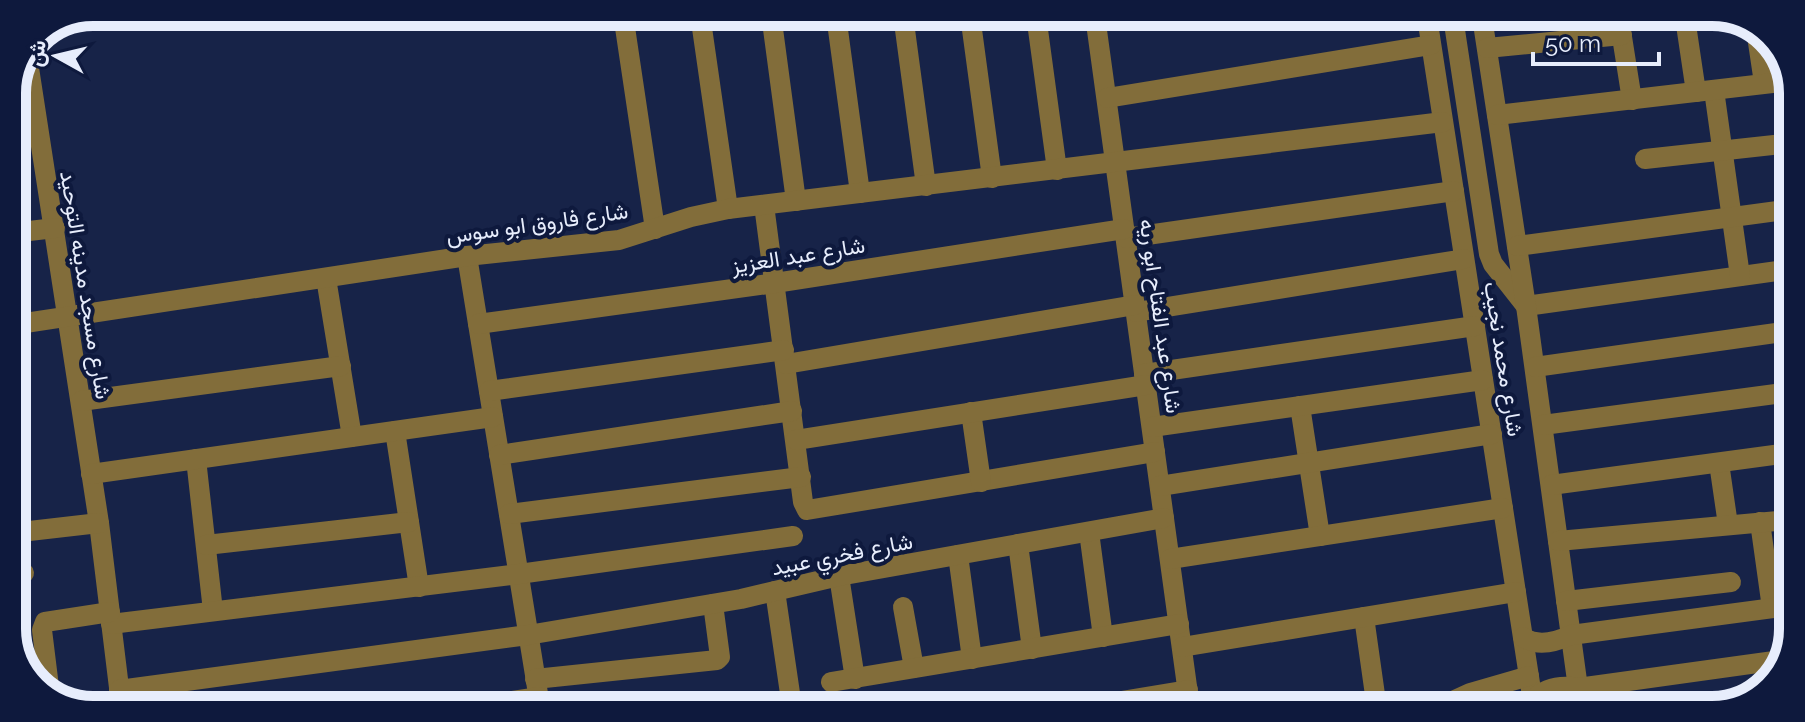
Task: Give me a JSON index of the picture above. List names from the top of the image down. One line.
{"streets":{"street":["شارع فاروق ابو سوس","شارع عبد العزيز","شارع مسجد مدينه التوحيد","شارع عبد الفتاح ابو ريه","شارع محمد نجيب","شارع فخري عبيد"]},"crossings":[["شارع فاروق ابو سوس","شارع مسجد مدينه التوحيد"],["شارع فاروق ابو سوس","شارع عبد الفتاح ابو ريه"],["شارع فاروق ابو سوس","شارع محمد نجيب"],["شارع عبد العزيز","شارع عبد الفتاح ابو ريه"],["شارع عبد العزيز","شارع محمد نجيب"],["شارع عبد الفتاح ابو ريه","شارع فخري عبيد"]],"scale_bar":"50 m","north":"left"}
